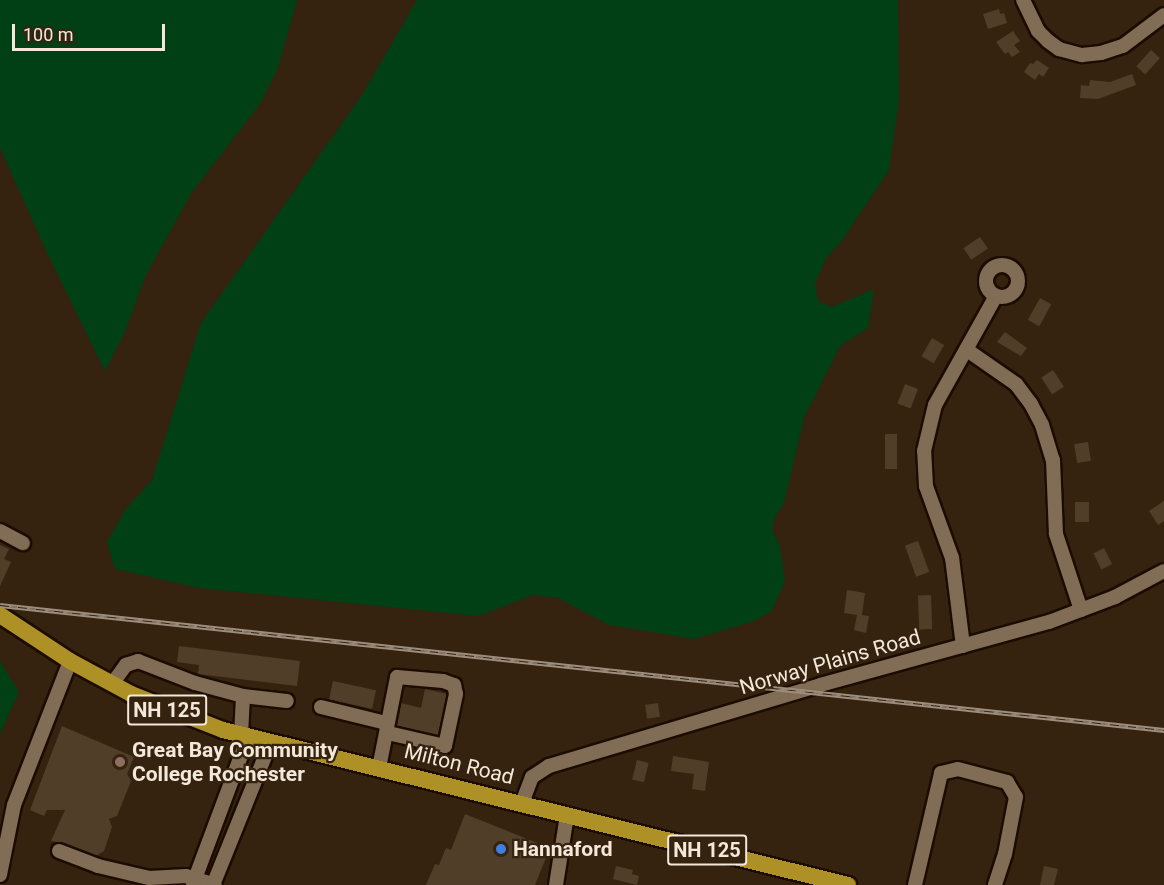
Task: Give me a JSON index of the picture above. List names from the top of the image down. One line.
{"streets":{"main road":["NH 125","Milton Road"],"street":["Norway Plains Road"]},"crossings":[["Norway Plains Road","Milton Road"],["NH 125","Milton Road"]],"places":["Great Bay Community College Rochester","Hannaford"],"scale_bar":"100 m"}
